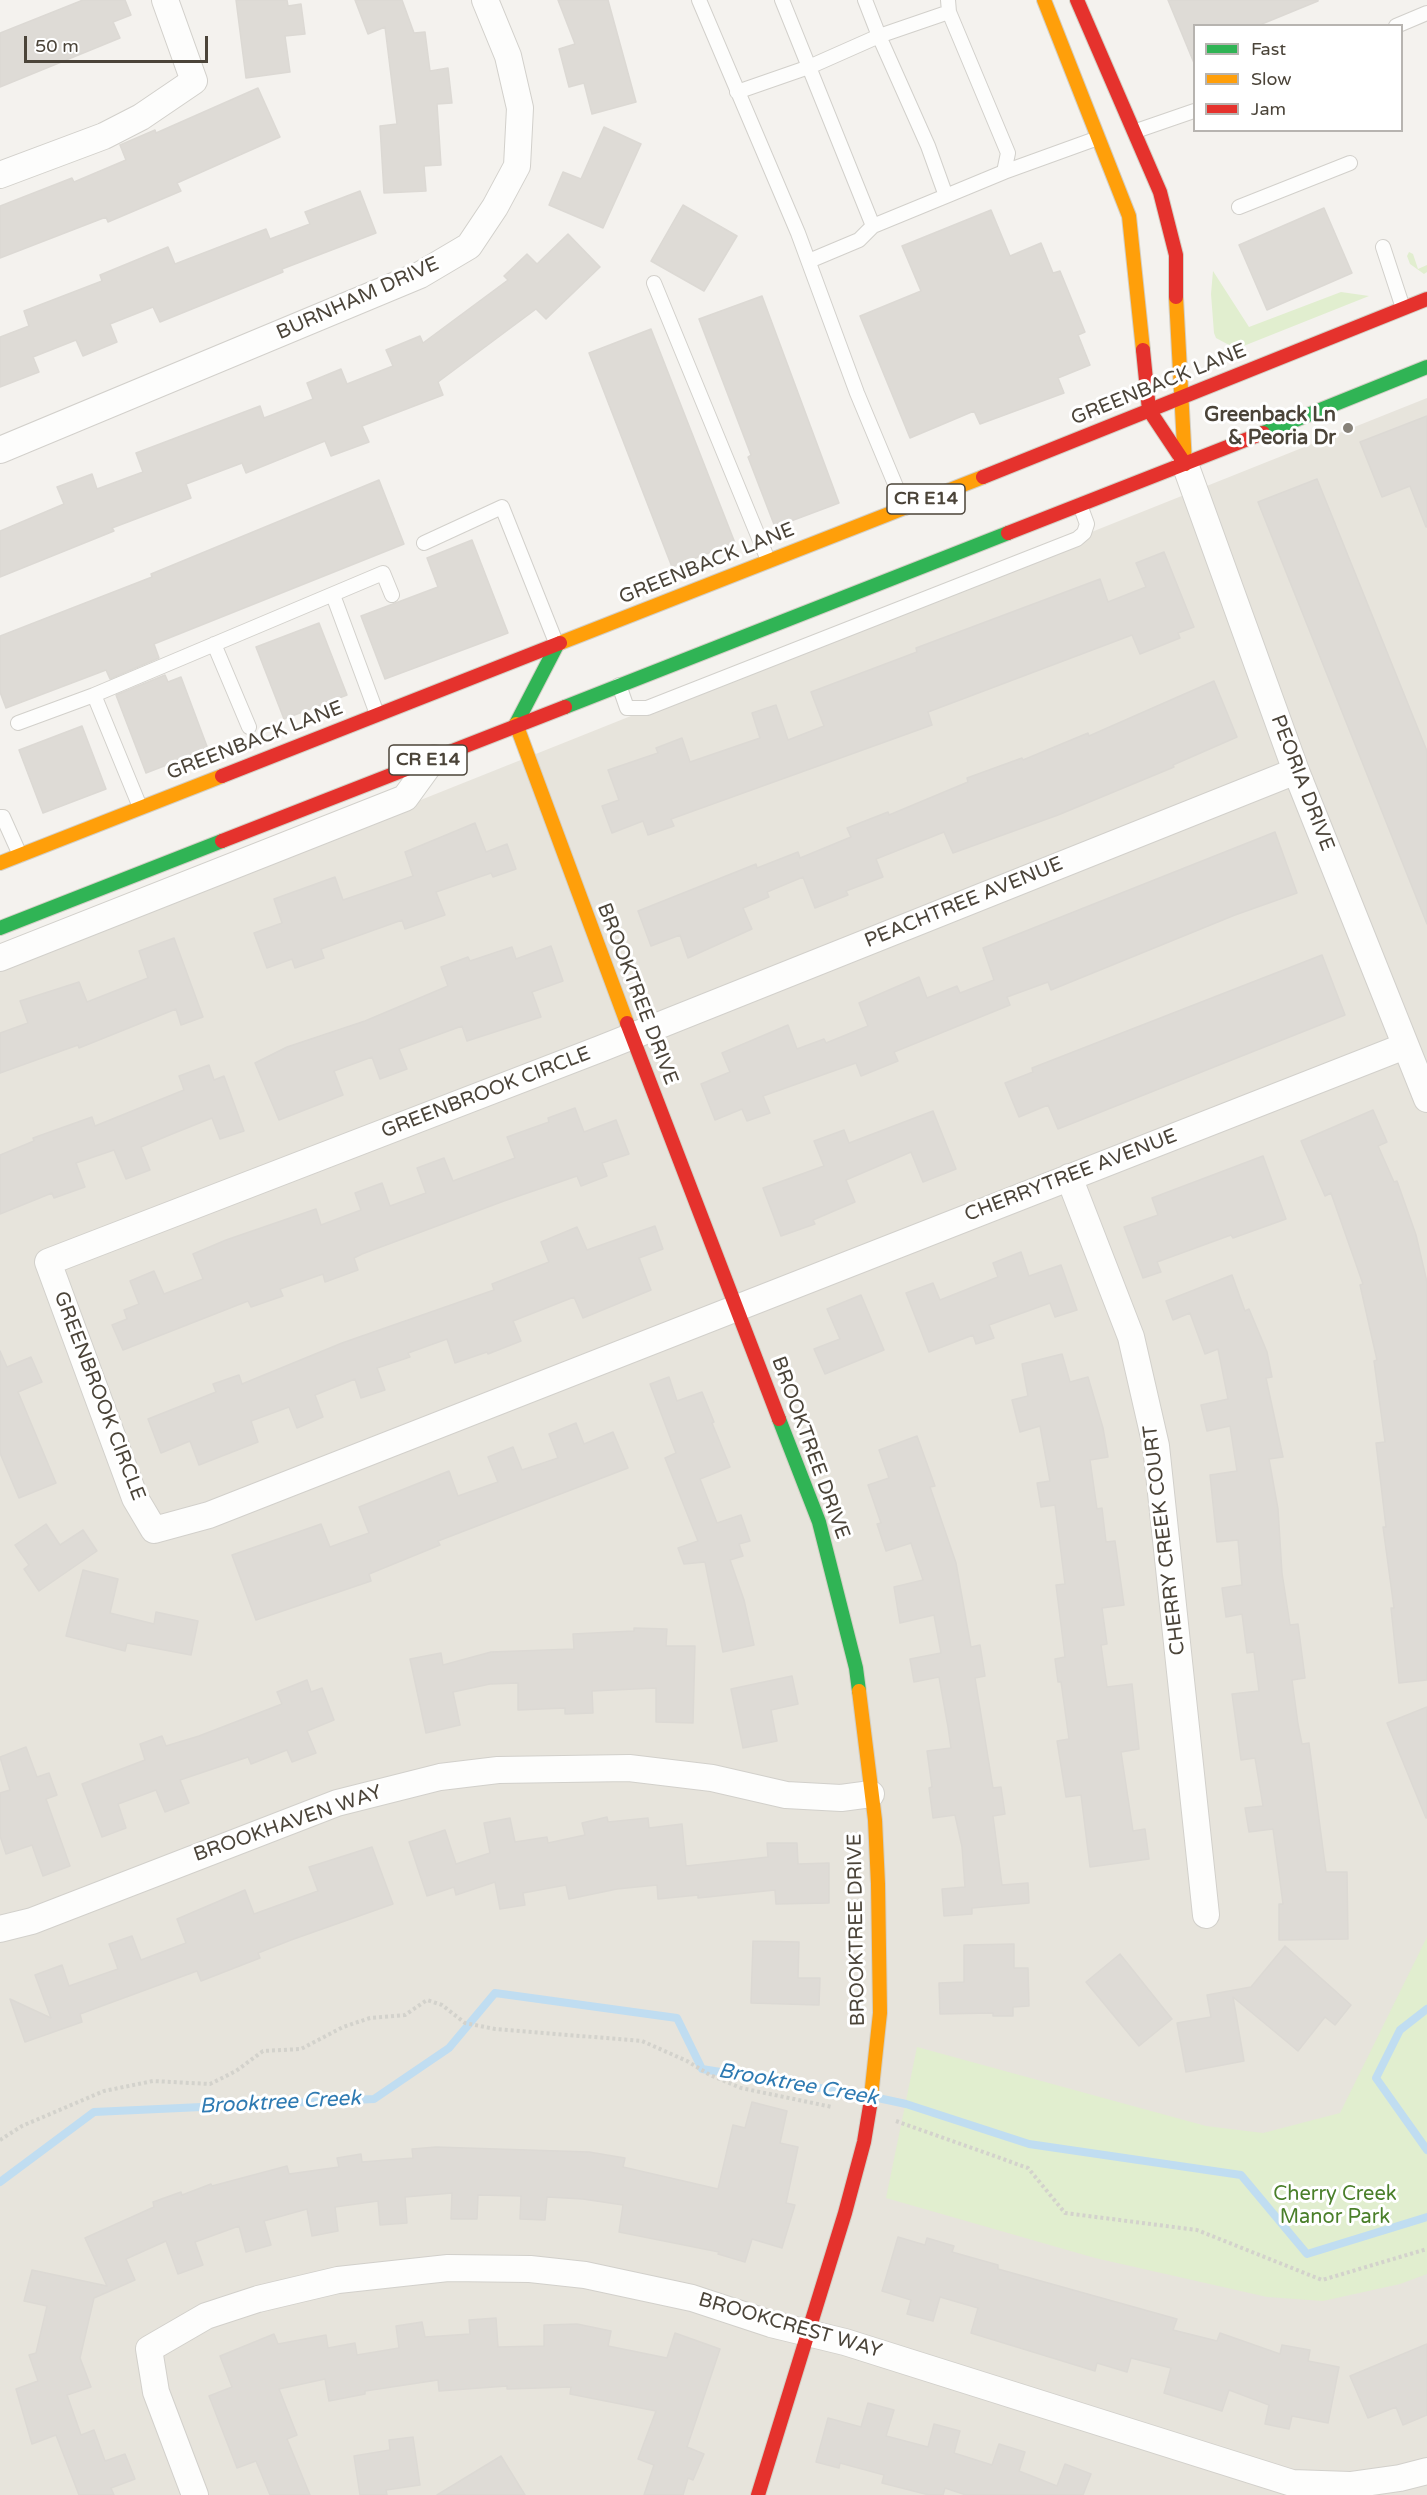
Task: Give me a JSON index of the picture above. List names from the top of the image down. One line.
{"streets":{"main road":["GREENBACK LANE","CR E14","BROOKTREE DRIVE"],"street":["BURNHAM DRIVE","PEORIA DRIVE","PEACHTREE AVENUE","GREENBROOK CIRCLE","CHERRYTREE AVENUE","CHERRY CREEK COURT","BROOKHAVEN WAY","BROOKCREST WAY"]},"crossings":[["CR E14","PEORIA DRIVE"],["CR E14","BROOKTREE DRIVE"],["PEORIA DRIVE","PEACHTREE AVENUE"],["PEORIA DRIVE","CHERRYTREE AVENUE"],["PEACHTREE AVENUE","BROOKTREE DRIVE"],["PEACHTREE AVENUE","GREENBROOK CIRCLE"],["BROOKTREE DRIVE","GREENBROOK CIRCLE"],["BROOKTREE DRIVE","CHERRYTREE AVENUE"],["BROOKTREE DRIVE","BROOKHAVEN WAY"],["BROOKTREE DRIVE","BROOKCREST WAY"],["GREENBROOK CIRCLE","CHERRYTREE AVENUE"],["CHERRYTREE AVENUE","CHERRY CREEK COURT"]],"water":["Brooktree Creek"],"parks":["Cherry Creek Manor Park"],"places":["Greenback Ln & Peoria Dr"],"legend":["Fast","Slow","Jam"],"scale_bar":"50 m"}
